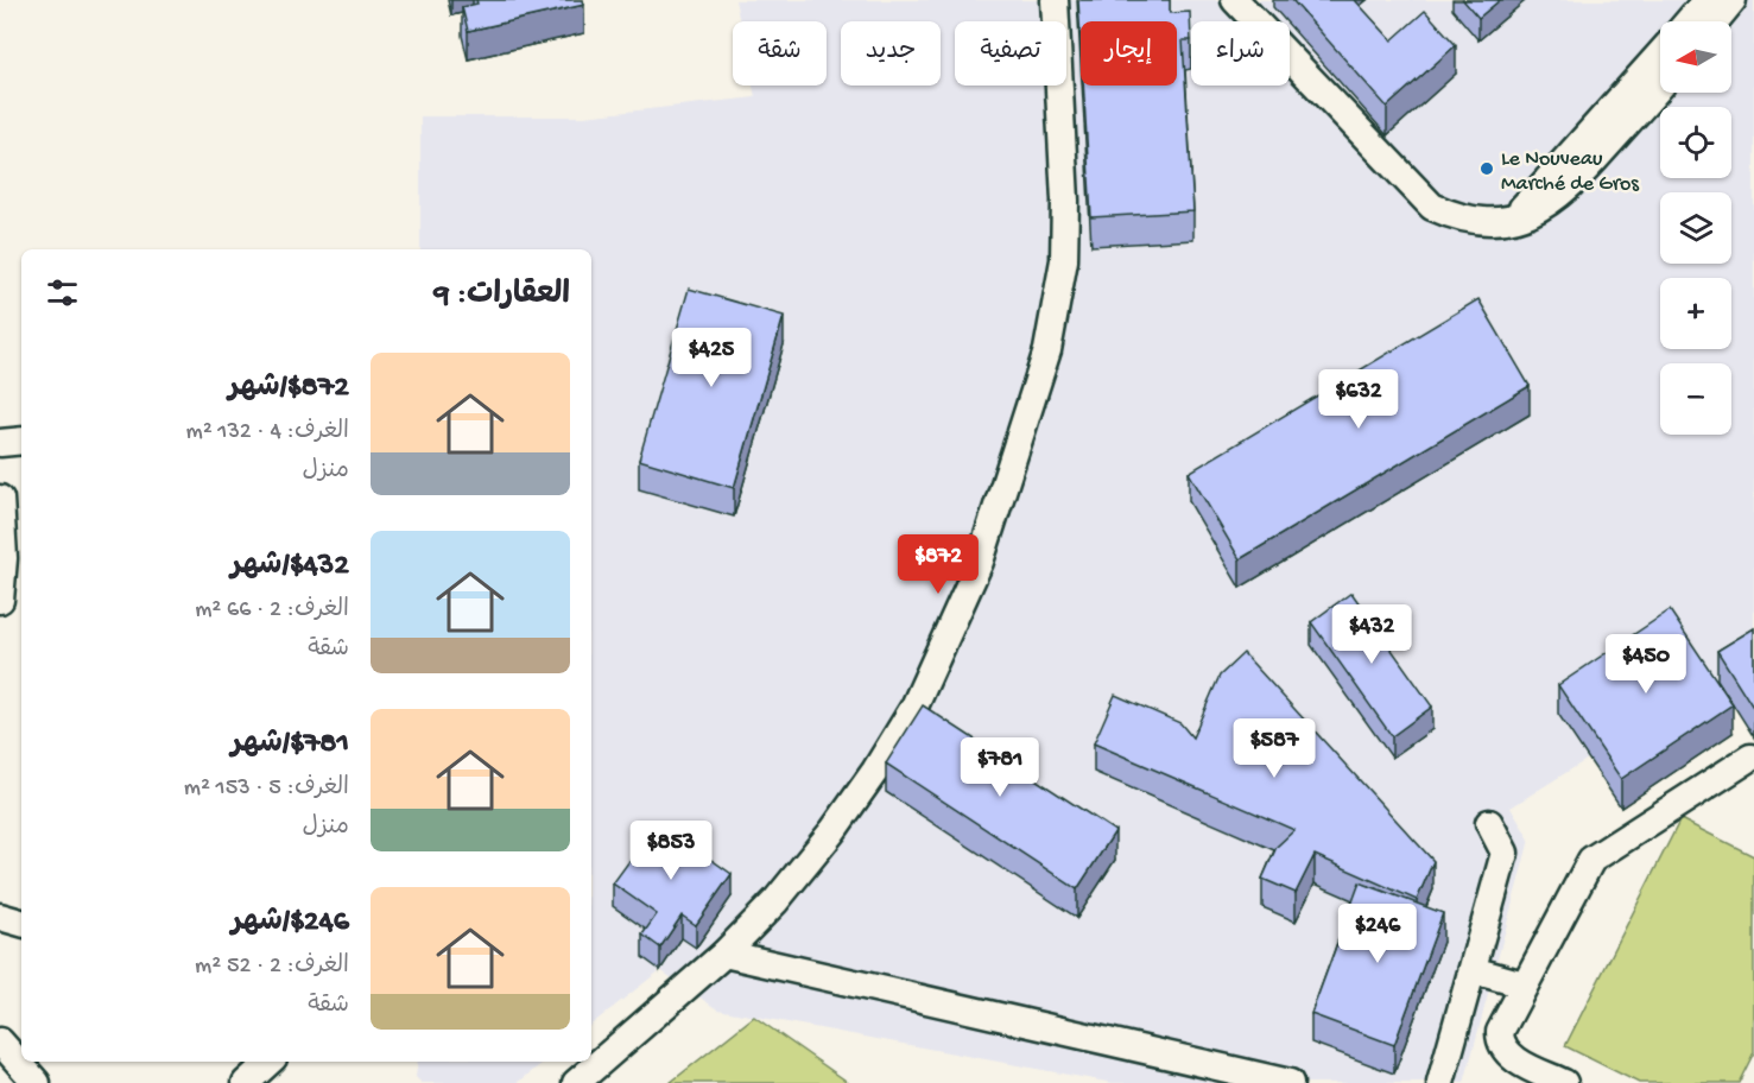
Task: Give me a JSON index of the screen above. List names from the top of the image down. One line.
{"places":["Le Nouveau Marché de Gros"],"north":"left","page":{"map_buttons":["+","−"],"chip":["شراء","إيجار","تصفية","جديد","شقة"],"heading":"العقارات: 9","price":["$425","$632","$872","$432","$450","$587","$781","$853","$246"],"list":[{"name":"$872/شهر","note":"الغرف: 4 · 132 m² · منزل"},{"name":"$432/شهر","note":"الغرف: 2 · 66 m² · شقة"},{"name":"$781/شهر","note":"الغرف: 5 · 153 m² · منزل"},{"name":"$246/شهر","note":"الغرف: 2 · 52 m² · شقة"}]}}
